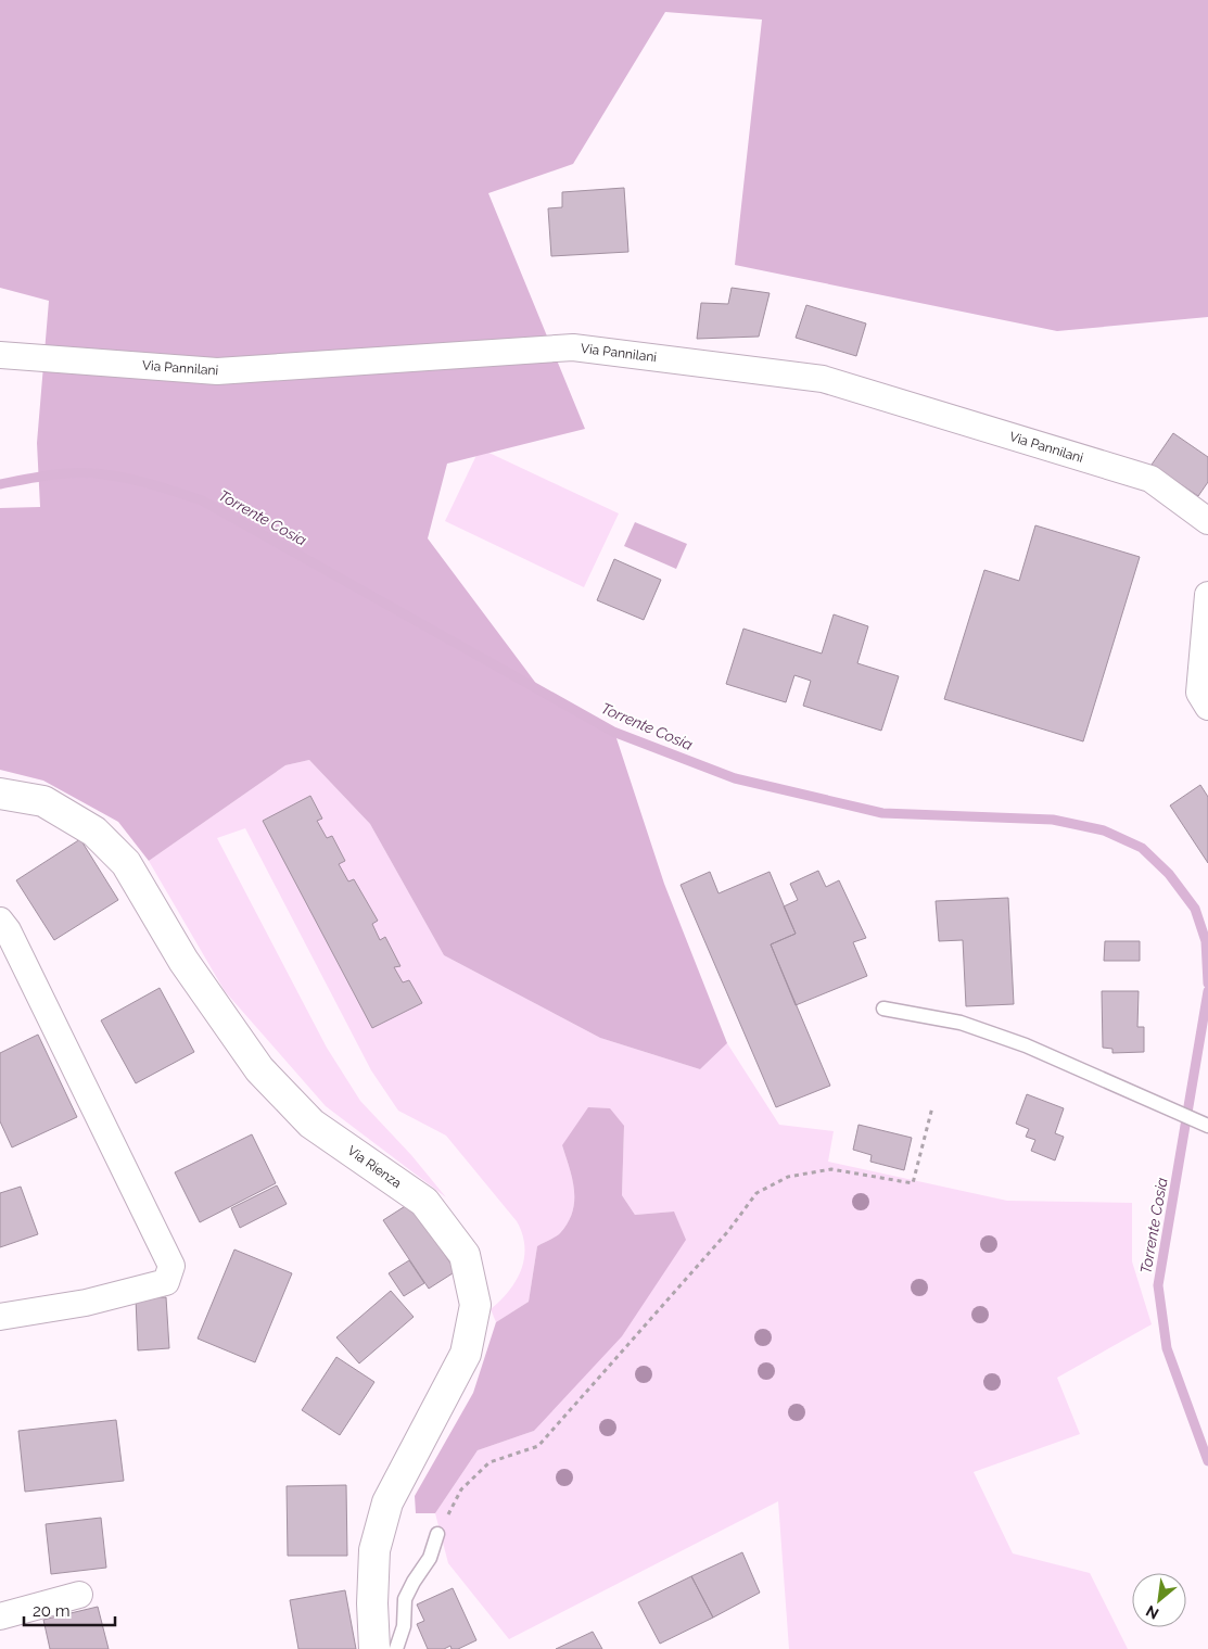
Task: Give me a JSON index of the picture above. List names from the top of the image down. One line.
{"streets":{"street":["Via Pannilani","Via Rienza"]},"water":["Torrente Cosia"],"scale_bar":"20 m","north":"bottom left"}
